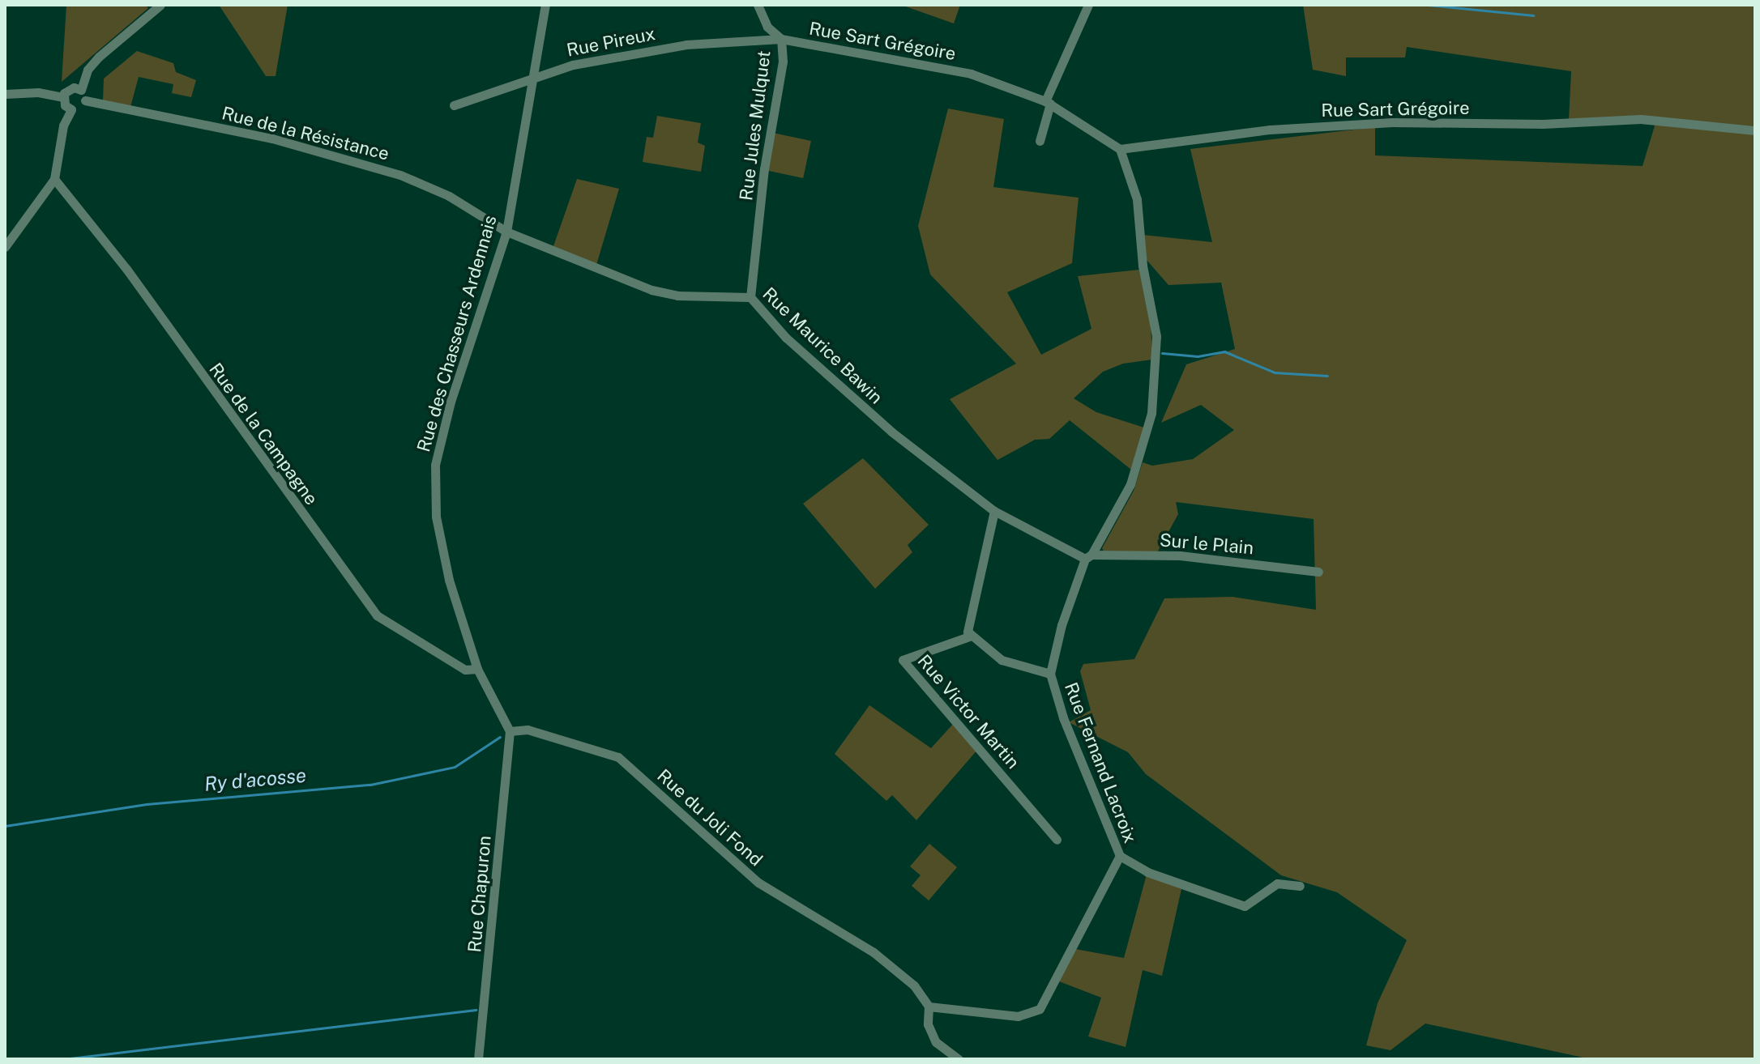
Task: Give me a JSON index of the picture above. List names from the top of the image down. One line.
{"streets":{"street":["Rue Sart Grégoire","Rue Pireux","Rue Jules Mulquet","Rue de la Résistance","Rue des Chasseurs Ardennais","Rue Maurice Bawin","Rue de la Campagne","Sur le Plain","Rue Victor Martin","Rue Fernand Lacroix","Rue du Joli Fond","Rue Chapuron"]},"crossings":[["Rue Sart Grégoire","Rue Pireux"],["Rue Sart Grégoire","Rue Jules Mulquet"],["Rue Sart Grégoire","Rue Fernand Lacroix"],["Rue Pireux","Rue Jules Mulquet"],["Rue Pireux","Rue des Chasseurs Ardennais"],["Rue Jules Mulquet","Rue Maurice Bawin"],["Rue de la Résistance","Rue des Chasseurs Ardennais"],["Rue de la Résistance","Rue Maurice Bawin"],["Rue des Chasseurs Ardennais","Rue Maurice Bawin"],["Rue des Chasseurs Ardennais","Rue de la Campagne"],["Rue Maurice Bawin","Sur le Plain"],["Rue Maurice Bawin","Rue Fernand Lacroix"],["Sur le Plain","Rue Fernand Lacroix"],["Rue Fernand Lacroix","Rue du Joli Fond"],["Rue du Joli Fond","Rue Chapuron"]],"water":["Ry d'acosse"]}
